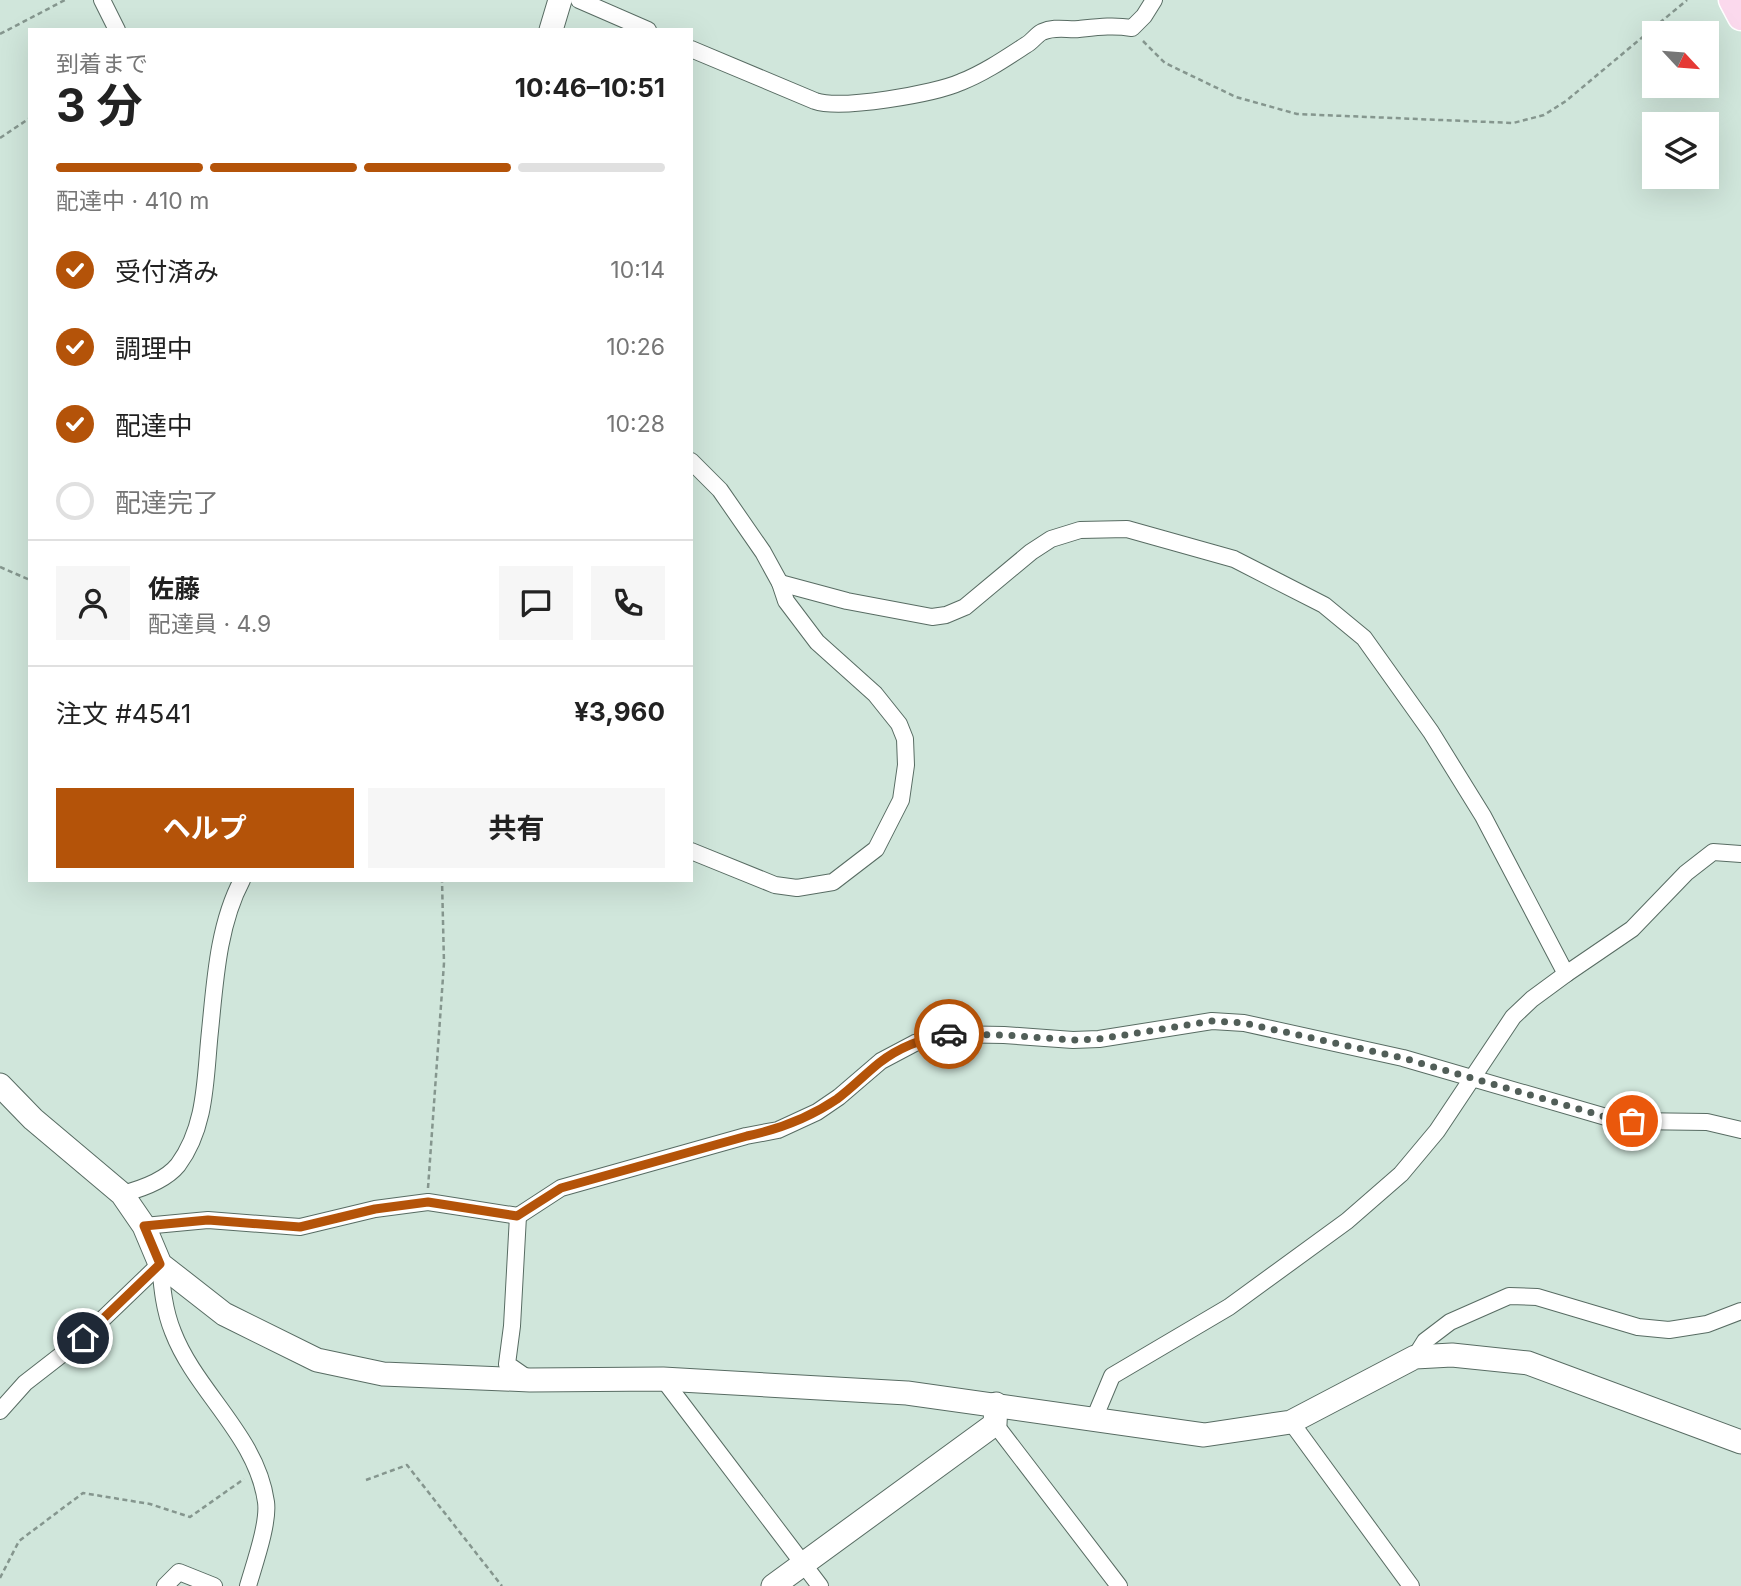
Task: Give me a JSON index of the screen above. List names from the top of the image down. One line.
{"north":"bottom right","page":{"heading":["3 分","到着まで","10:46–10:51"],"panel":["佐藤","配達員 · 4.9","注文 #4541","¥3,960"],"bar":"配達中 · 410 m","list":[["受付済み","10:14"],["調理中","10:26"],["配達中","10:28"],"配達完了"],"buttons":["ヘルプ","共有"]}}
